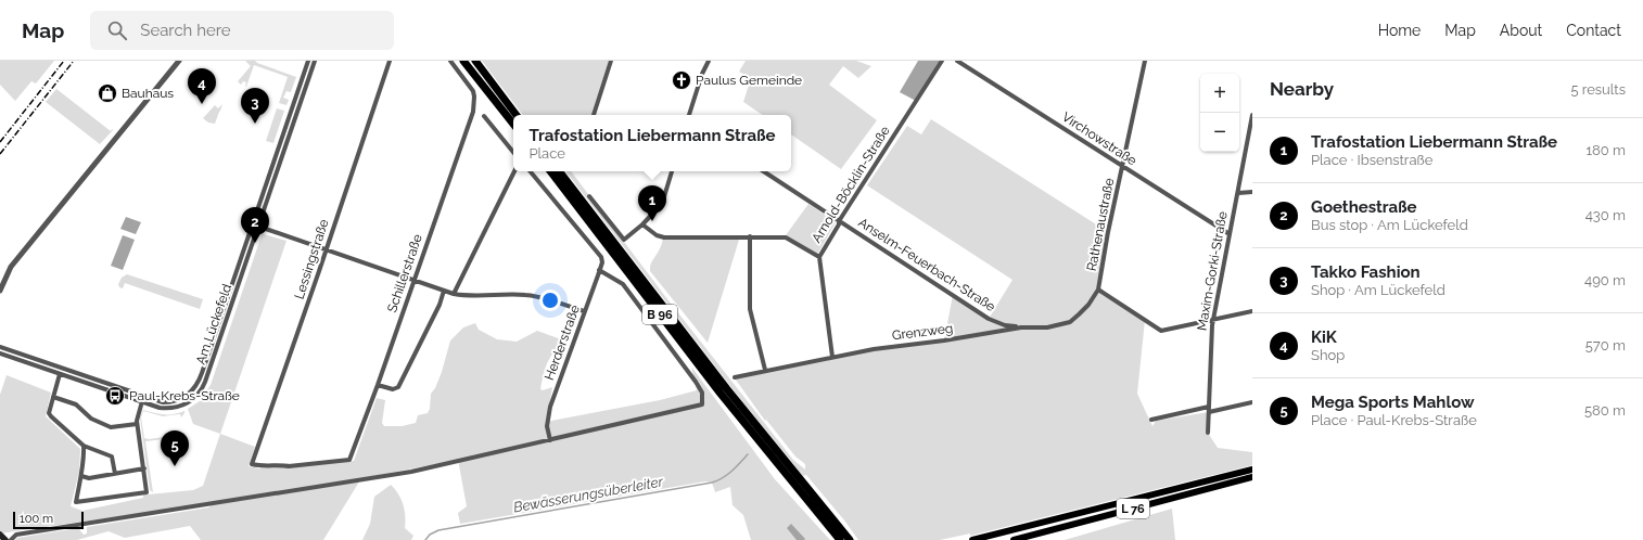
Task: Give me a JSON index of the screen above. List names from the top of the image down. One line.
{"streets":{"highway":["B 96"],"main road":["L 76"],"street":["Virchowstraße","Arnold-Böcklin-Straße","Rathenaustraße","Lessingstraße","Anselm-Feuerbach-Straße","Maxim-Gorki-Straße","Schillerstraße","Am Lückefeld","Grenzweg","Herderstraße"]},"crossings":[["Virchowstraße","Rathenaustraße"],["Virchowstraße","Maxim-Gorki-Straße"],["Arnold-Böcklin-Straße","Anselm-Feuerbach-Straße"],["Arnold-Böcklin-Straße","Grenzweg"],["Rathenaustraße","Grenzweg"],["Lessingstraße","Schillerstraße"],["Anselm-Feuerbach-Straße","Grenzweg"]],"water":["Bewässerungsüberleiter"],"places":{"church":["Paulus Gemeinde"],"shop":["Bauhaus"],"bus stop":["Paul-Krebs-Straße"]},"scale_bar":"100 m","page":{"header":"Map","search":"Search here","nav":["Home","Map","About","Contact"],"heading":["Nearby","5 results"],"pins":["4","3","1","2","5"],"map_buttons":["+","−"],"popup":["Trafostation Liebermann Straße","Place"],"list":[{"mark":"1","name":"Trafostation Liebermann Straße","note":"Place · Ibsenstraße","value":"180 m"},{"mark":"2","name":"Goethestraße","note":"Bus stop · Am Lückefeld","value":"430 m"},{"mark":"3","name":"Takko Fashion","note":"Shop · Am Lückefeld","value":"490 m"},{"mark":"4","name":"KiK","note":"Shop","value":"570 m"},{"mark":"5","name":"Mega Sports Mahlow","note":"Place · Paul-Krebs-Straße","value":"580 m"}],"scale":"100 m"}}
